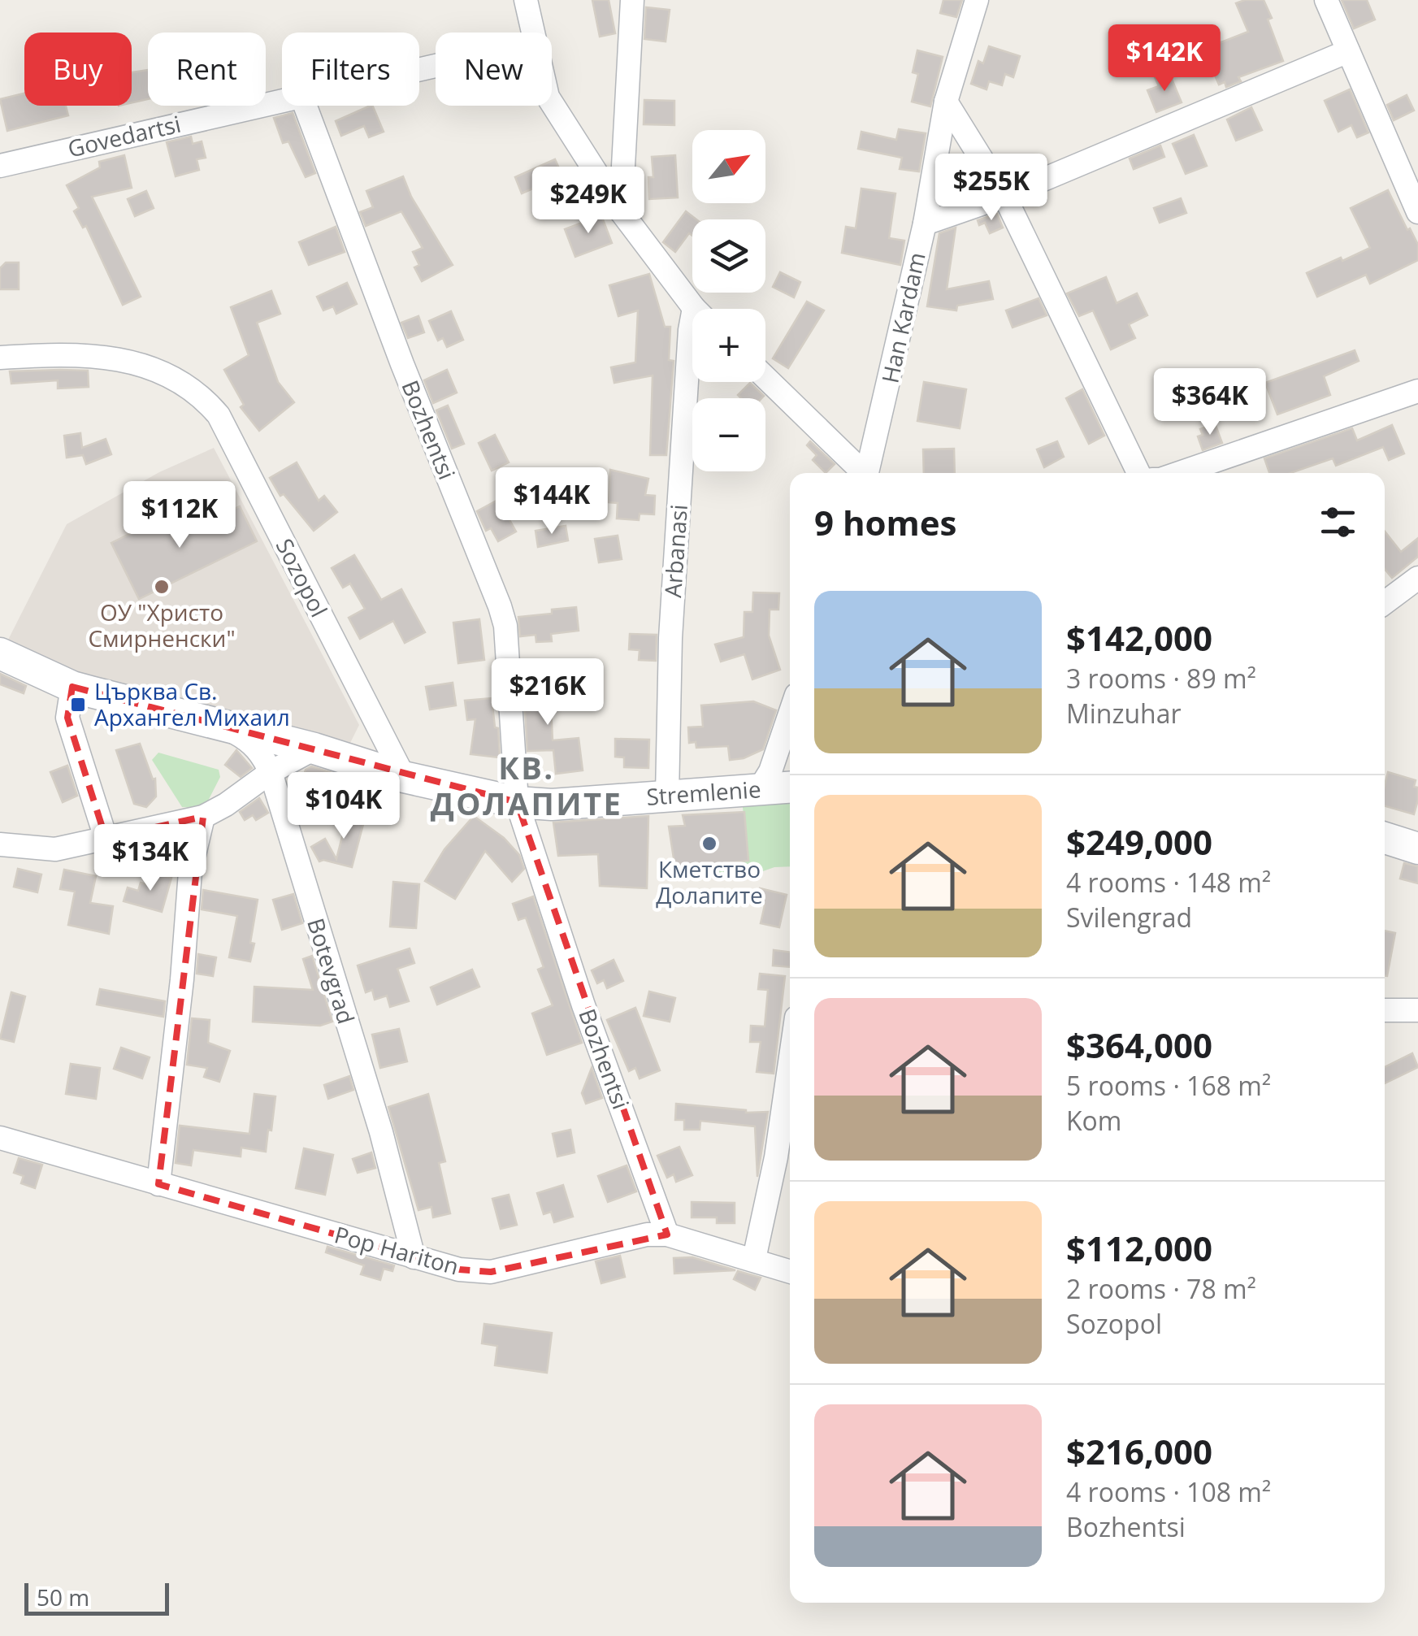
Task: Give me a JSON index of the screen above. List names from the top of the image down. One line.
{"streets":{"street":["Govedartsi","Han Kardam","Bozhentsi","Arbanasi","Sozopol","Stremlenie","Botevgrad","Pop Hariton"]},"crossings":[["Bozhentsi","Stremlenie"],["Bozhentsi","Pop Hariton"],["Arbanasi","Stremlenie"],["Sozopol","Stremlenie"],["Stremlenie","Botevgrad"],["Botevgrad","Pop Hariton"]],"districts":["КВ. ДОЛАПИТЕ"],"places":{"other":["ОУ \"Христо Смирненски\"","Кметство Долапите"],"transit":["Църква Св. Архангел Михаил"]},"scale_bar":"50 m","north":"top right","page":{"price":["$142K","$255K","$249K","$364K","$144K","$112K","$216K","$104K","$134K"],"chip":["Buy","Rent","Filters","New"],"map_buttons":["+","−"],"heading":"9 homes","list":[{"name":"$142,000","note":"3 rooms · 89 m² · Minzuhar"},{"name":"$249,000","note":"4 rooms · 148 m² · Svilengrad"},{"name":"$364,000","note":"5 rooms · 168 m² · Kom"},{"name":"$112,000","note":"2 rooms · 78 m² · Sozopol"},{"name":"$216,000","note":"4 rooms · 108 m² · Bozhentsi"}],"scale":"50 m"}}
